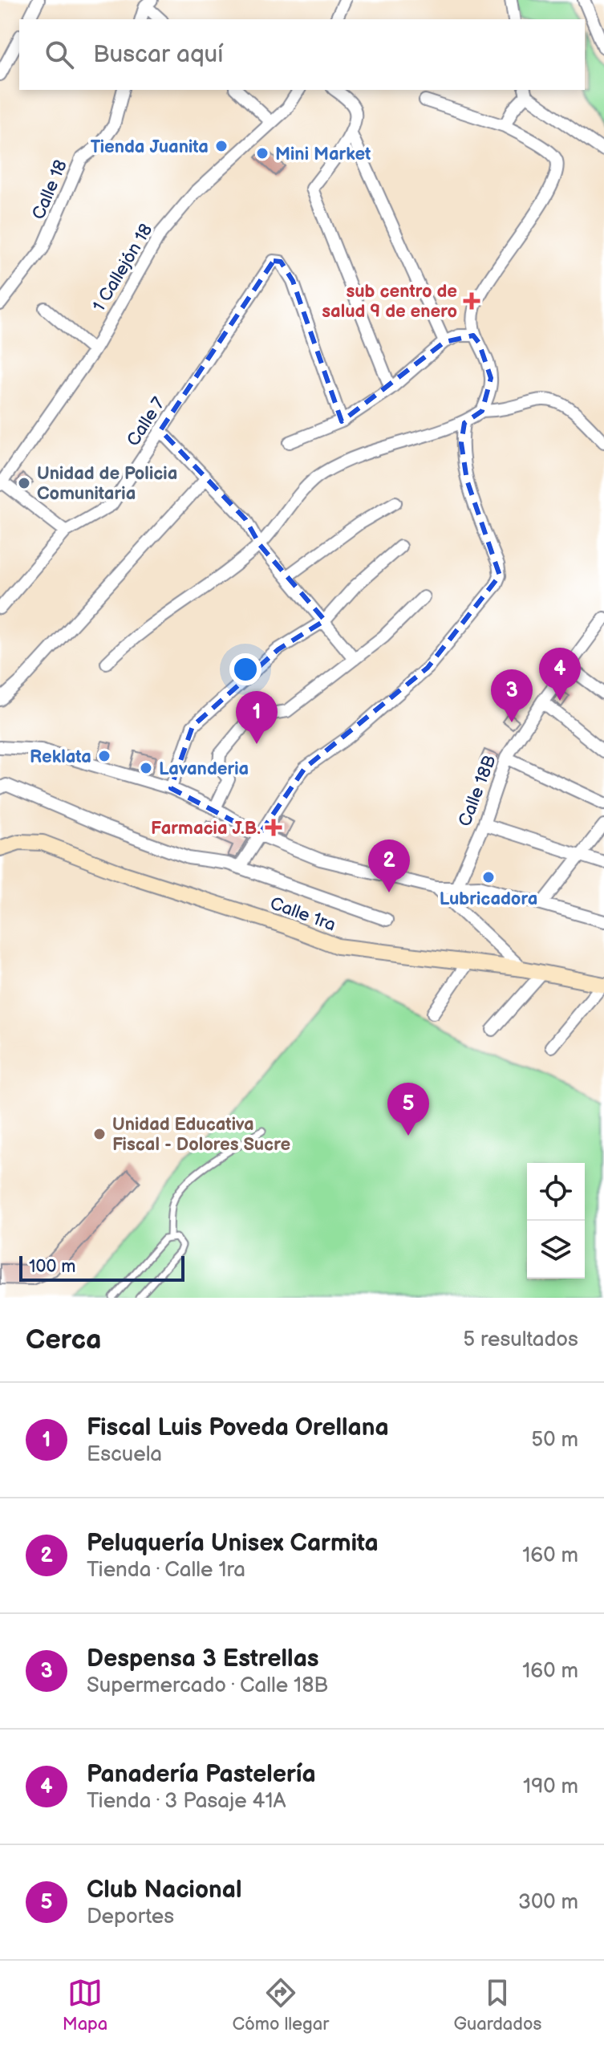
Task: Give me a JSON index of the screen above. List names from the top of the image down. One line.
{"streets":{"street":["Calle 18","1 Callejón 18","Calle 7","Calle 18B","Calle 1ra"]},"places":{"other":["Tienda Juanita","Mini Market","Unidad de Policia Comunitaria","Reklata","Lavanderia","Lubricadora","Unidad Educativa Fiscal - Dolores Sucre"],"health":["sub centro de salud 9 de enero","Farmacia J.B."]},"scale_bar":"100 m","page":{"search":"Buscar aquí","pins":["4","3","1","2","5"],"scale":"100 m","heading":["Cerca","5 resultados"],"list":[{"mark":"1","name":"Fiscal Luis Poveda Orellana","note":"Escuela","value":"50 m"},{"mark":"2","name":"Peluquería Unisex Carmita","note":"Tienda · Calle 1ra","value":"160 m"},{"mark":"3","name":"Despensa 3 Estrellas","note":"Supermercado · Calle 18B","value":"160 m"},{"mark":"4","name":"Panadería Pastelería","note":"Tienda · 3 Pasaje 41A","value":"190 m"},{"mark":"5","name":"Club Nacional","note":"Deportes","value":"300 m"}],"nav":["Mapa","Cómo llegar","Guardados"]}}
